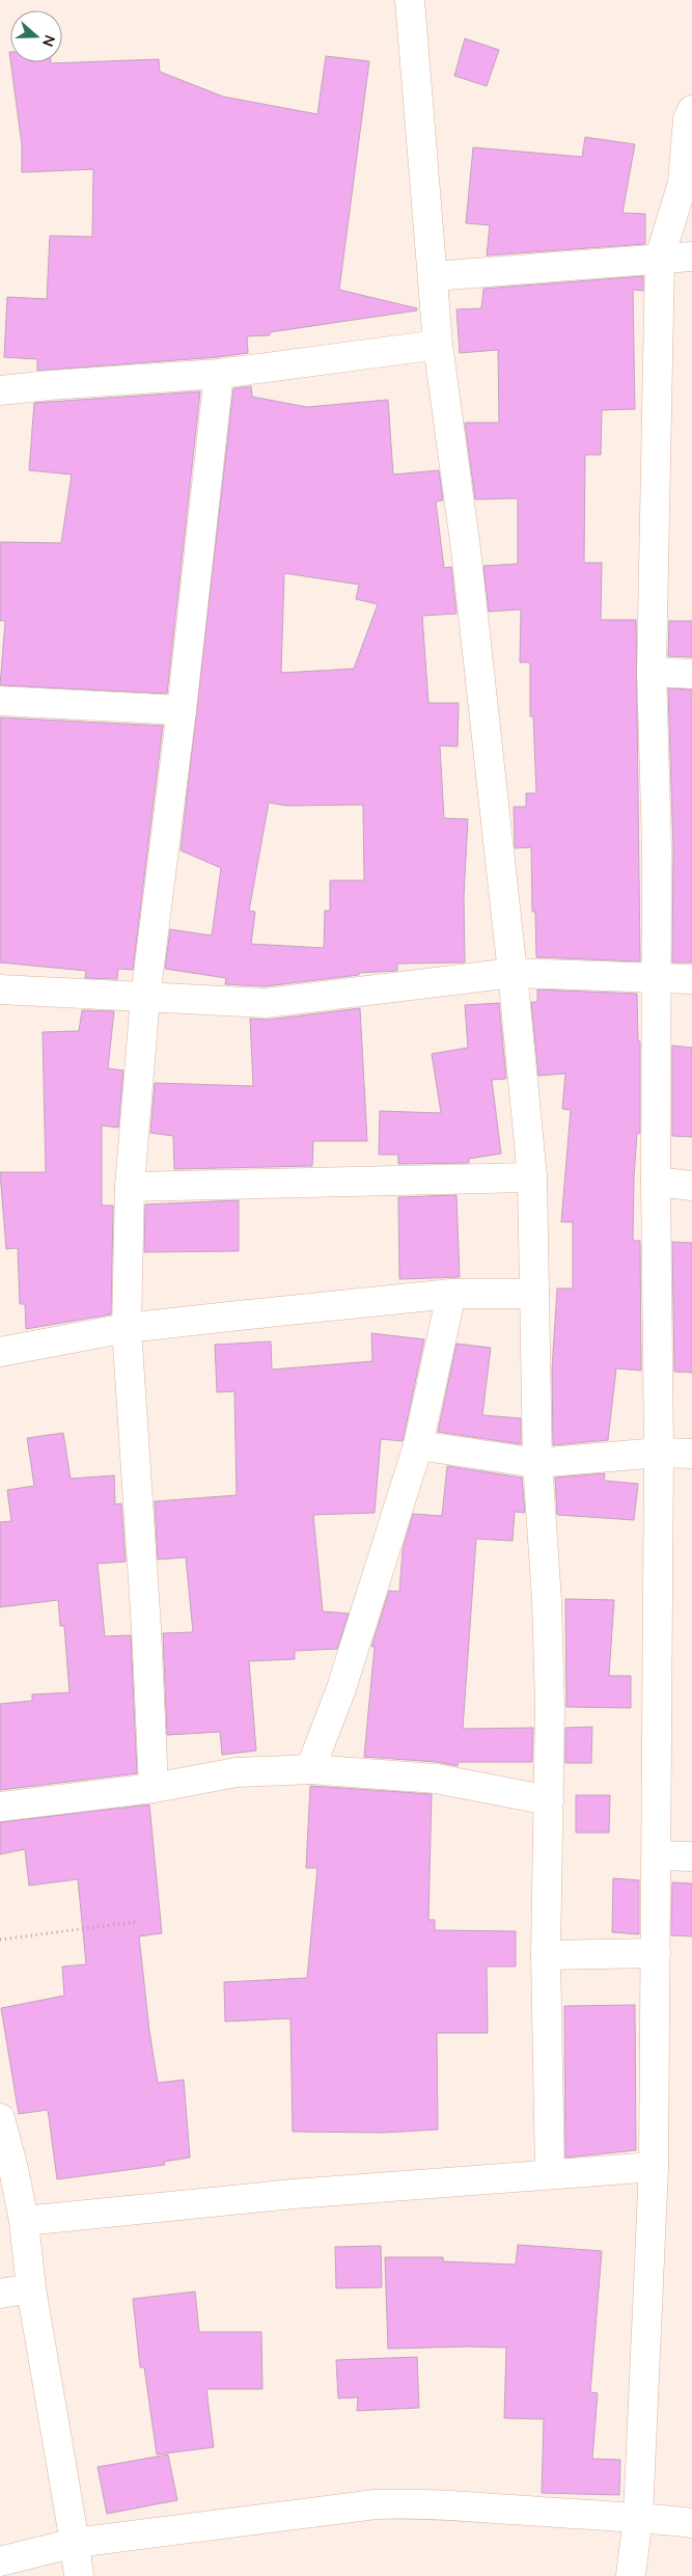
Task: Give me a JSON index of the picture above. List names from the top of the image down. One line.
{"north":"right"}
